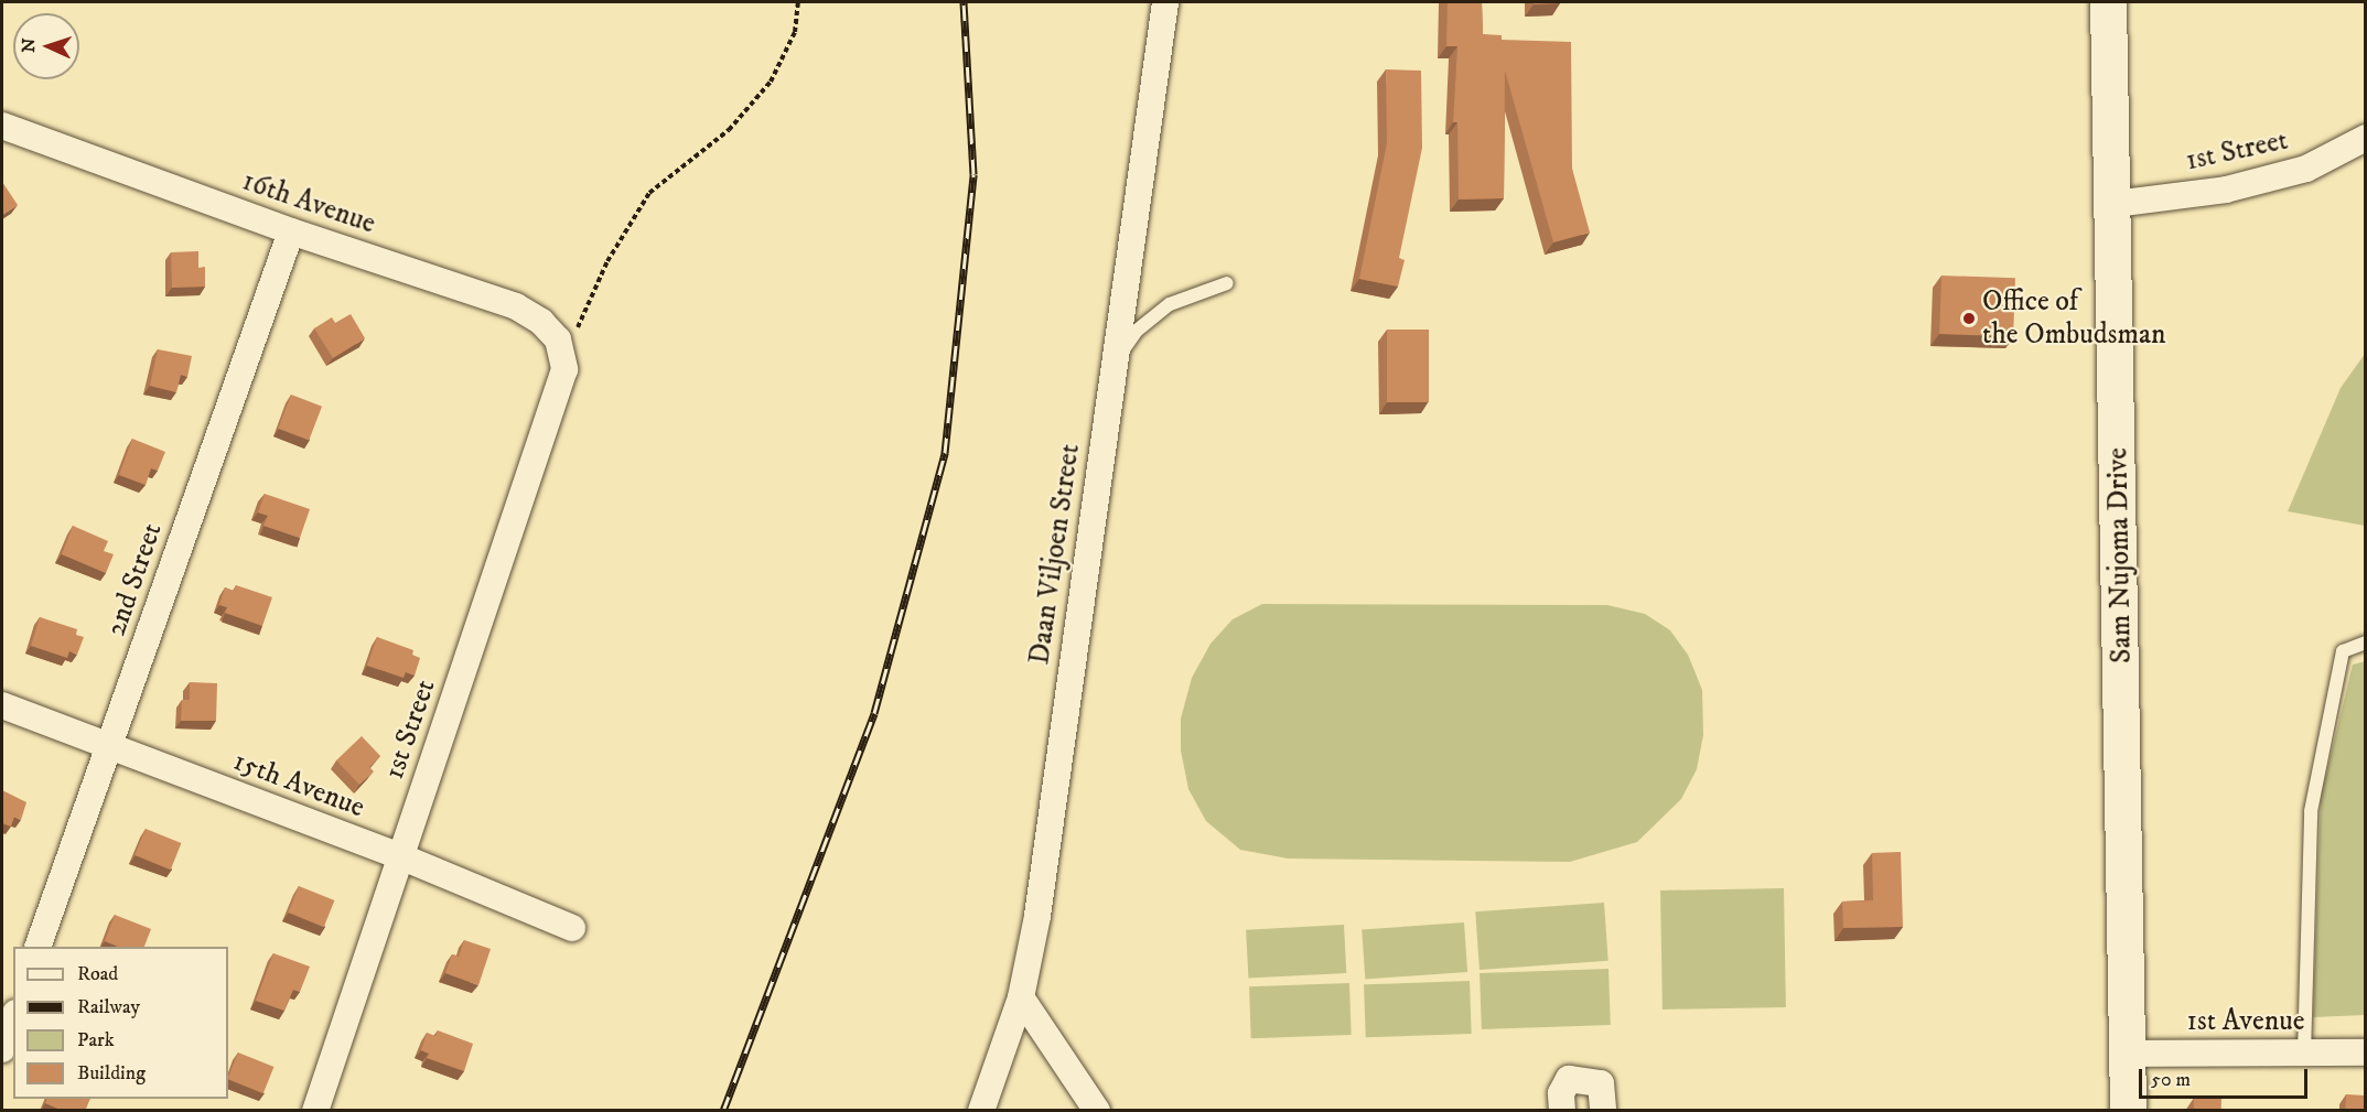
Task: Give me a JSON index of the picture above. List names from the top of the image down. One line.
{"streets":{"main road":["Sam Nujoma Drive"],"street":["1st Street","16th Avenue","Daan Viljoen Street","2nd Street","15th Avenue","1st Avenue"]},"crossings":[["1st Street","16th Avenue"],["1st Street","Sam Nujoma Drive"],["1st Street","15th Avenue"],["16th Avenue","2nd Street"],["Sam Nujoma Drive","1st Avenue"],["2nd Street","15th Avenue"]],"places":["Office of the Ombudsman"],"legend":["Road","Railway","Park","Building"],"scale_bar":"50 m","north":"left"}
